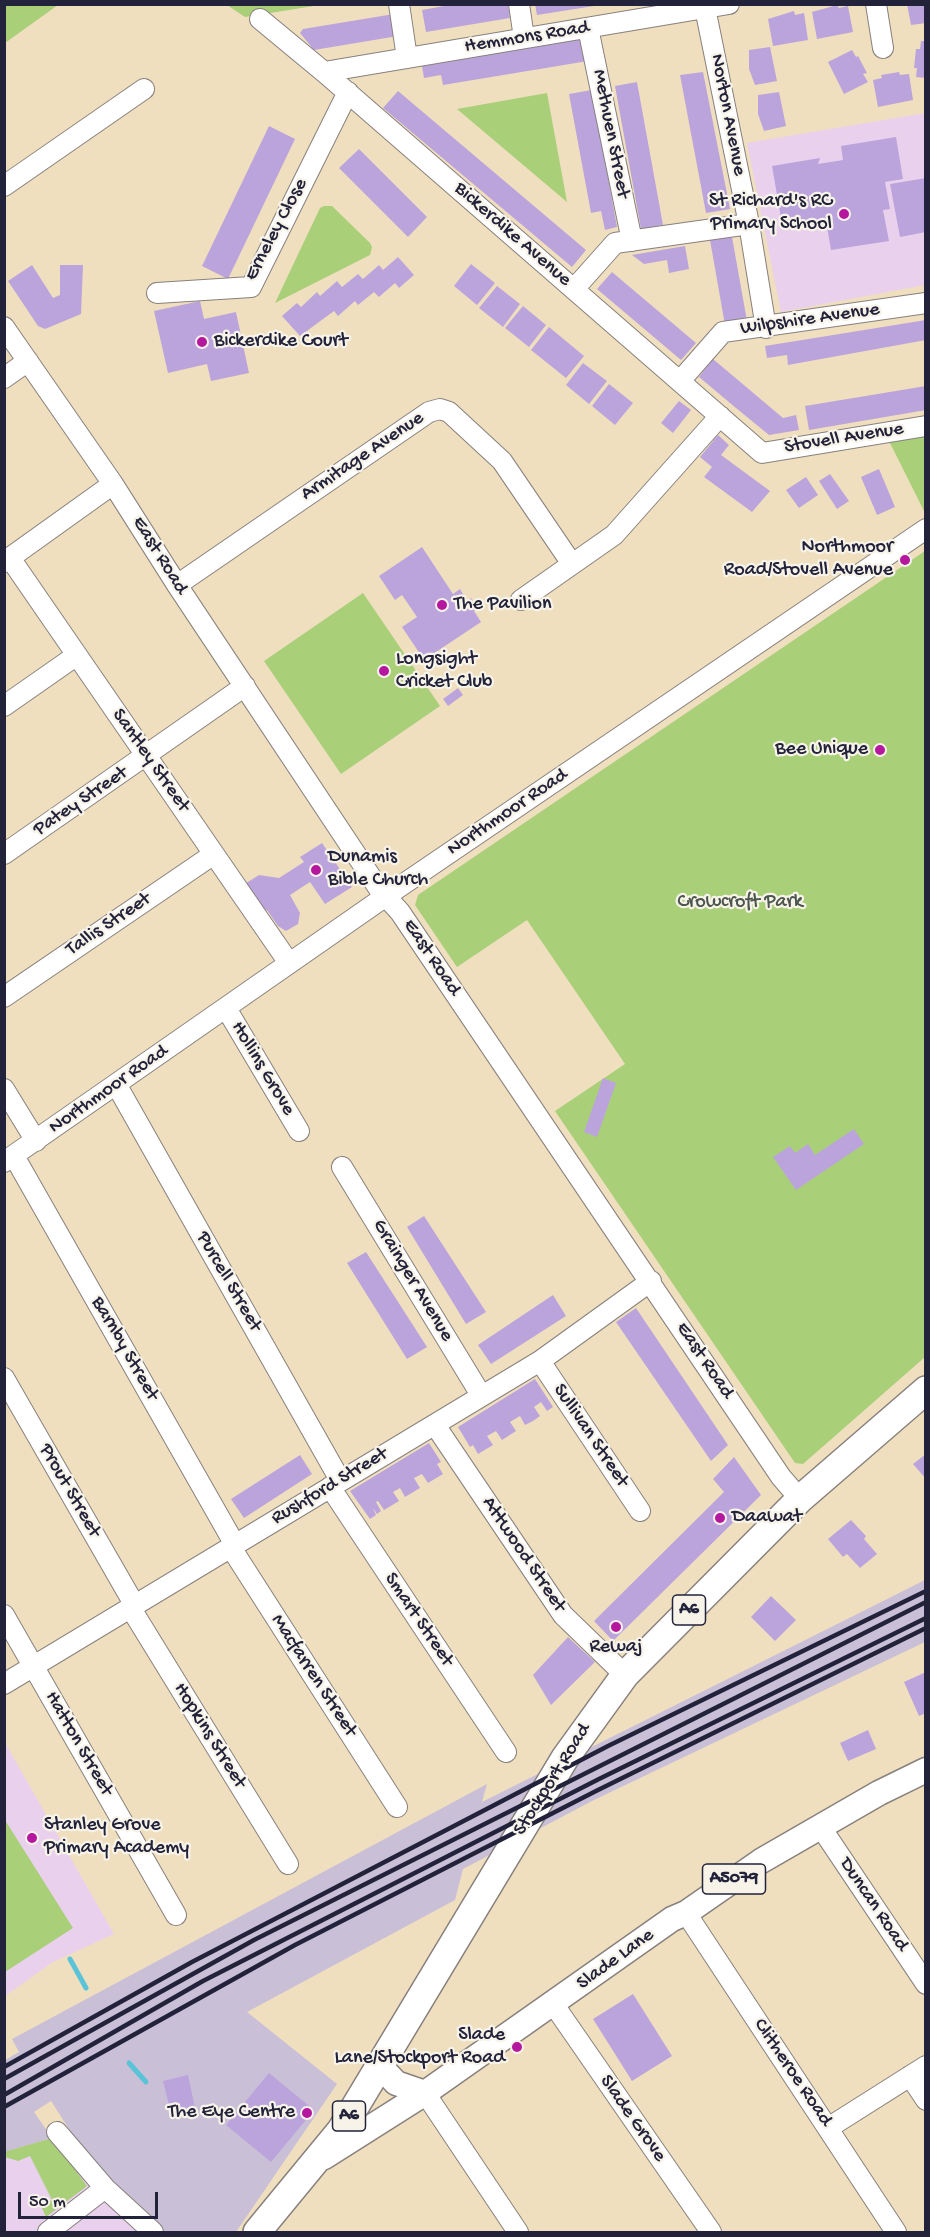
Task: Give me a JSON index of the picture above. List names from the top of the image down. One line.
{"streets":{"highway":["A6","Stockport Road"],"main road":["A5079","Slade Lane"],"street":["Hemmons Road","Norton Avenue","Methuen Street","Erneley Close","Bickerdike Avenue","Wilpshire Avenue","Stovell Avenue","Armitage Avenue","East Road","Santley Street","Patey Street","Northmoor Road","Tallis Street","Hollins Grove","Grainger Avenue","Purcell Street","Barnby Street","Sullivan Street","Rushford Street","Prout Street","Attwood Street","Smart Street","Macfarren Street","Hopkins Street","Hatton Street","Duncan Road","Clitheroe Road","Slade Grove"]},"crossings":[["Hemmons Road","Norton Avenue"],["Hemmons Road","Methuen Street"],["Hemmons Road","Bickerdike Avenue"],["Norton Avenue","Wilpshire Avenue"],["Erneley Close","Bickerdike Avenue"],["Bickerdike Avenue","Wilpshire Avenue"],["Bickerdike Avenue","Stovell Avenue"],["Armitage Avenue","East Road"],["East Road","Patey Street"],["East Road","Northmoor Road"],["East Road","Rushford Street"],["East Road","Stockport Road"],["Santley Street","Patey Street"],["Santley Street","Northmoor Road"],["Santley Street","Tallis Street"],["Northmoor Road","Hollins Grove"],["Northmoor Road","Purcell Street"],["Northmoor Road","Barnby Street"],["Grainger Avenue","Rushford Street"],["Purcell Street","Rushford Street"],["Purcell Street","Smart Street"],["Barnby Street","Rushford Street"],["Barnby Street","Macfarren Street"],["Sullivan Street","Rushford Street"],["Rushford Street","Prout Street"],["Rushford Street","Attwood Street"],["Rushford Street","Smart Street"],["Rushford Street","Macfarren Street"],["Rushford Street","Hopkins Street"],["Rushford Street","Hatton Street"],["Prout Street","Hopkins Street"],["Attwood Street","Stockport Road"],["Stockport Road","Slade Lane"],["Duncan Road","Slade Lane"],["Slade Lane","Clitheroe Road"],["Slade Lane","Slade Grove"]],"parks":["Crowcroft Park"],"places":["St Richard's RC Primary School","Bickerdike Court","Northmoor Road/Stovell Avenue","The Pavilion","Longsight Cricket Club","Bee Unique","Dunamis Bible Church","Daawat","Rewaj","Stanley Grove Primary Academy","Slade Lane/Stockport Road","The Eye Centre"],"scale_bar":"50 m"}
